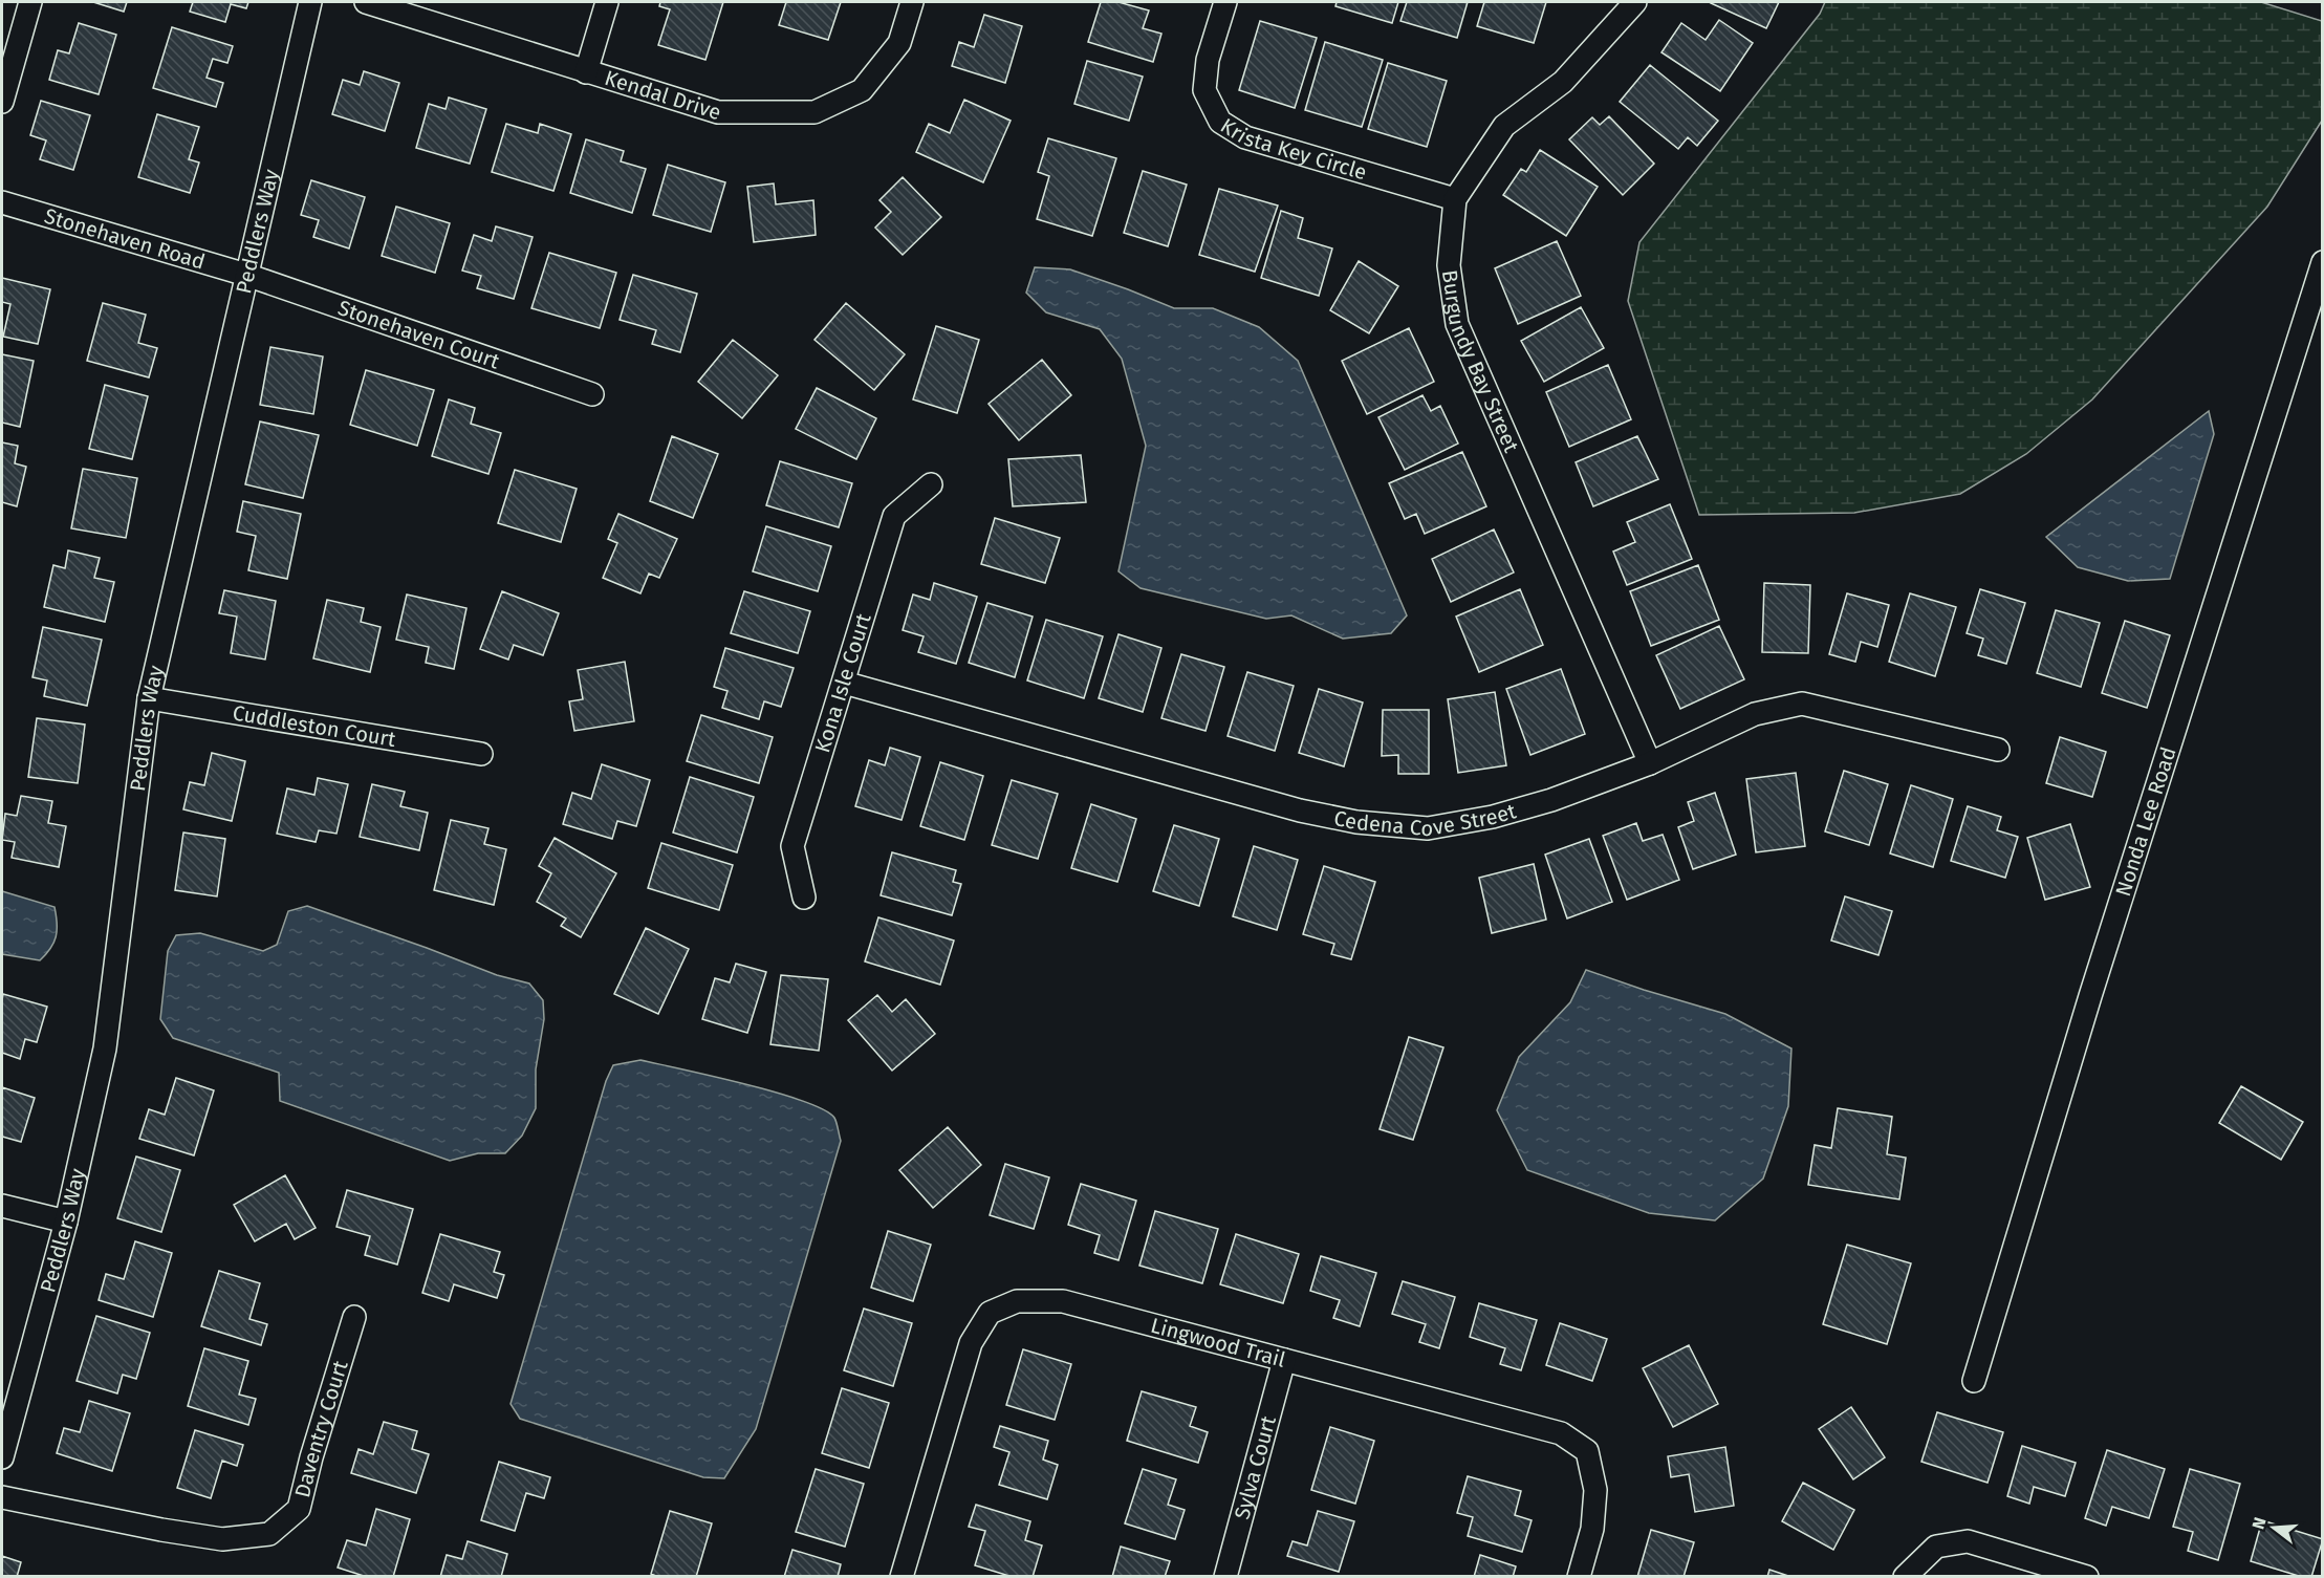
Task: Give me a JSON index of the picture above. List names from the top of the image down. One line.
{"streets":{"street":["Kendal Drive","Krista Key Circle","Peddlers Way","Stonehaven Road","Stonehaven Court","Burgundy Bay Street","Kona Isle Court","Cuddleston Court","Cedena Cove Street","Nonda Lee Road","Lingwood Trail","Daventry Court","Sylva Court"]},"crossings":[["Krista Key Circle","Burgundy Bay Street"],["Peddlers Way","Stonehaven Road"],["Peddlers Way","Stonehaven Court"],["Peddlers Way","Cuddleston Court"],["Stonehaven Road","Stonehaven Court"],["Burgundy Bay Street","Cedena Cove Street"],["Kona Isle Court","Cedena Cove Street"],["Lingwood Trail","Sylva Court"]],"north":"left"}
